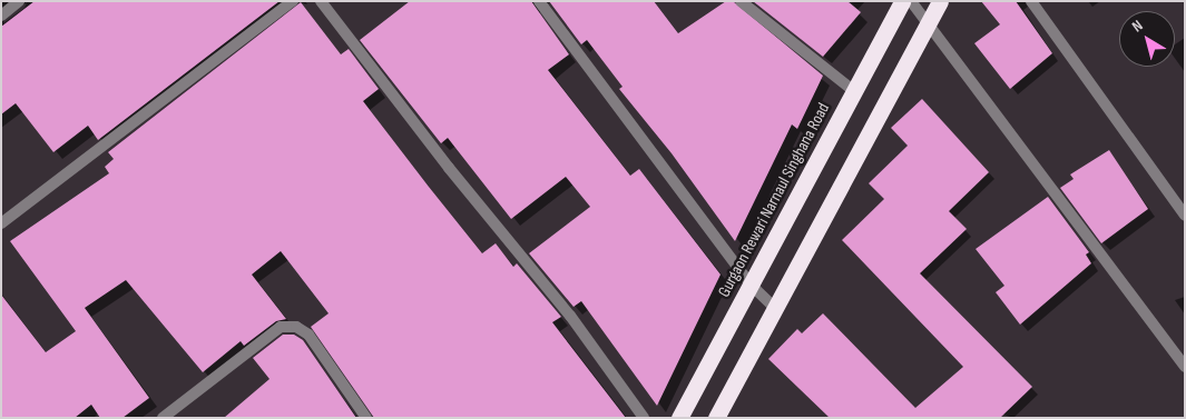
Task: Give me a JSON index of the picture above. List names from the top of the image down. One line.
{"streets":{"highway":["Gurgaon Rewari Narnaul Singhana Road"]},"north":"top left"}
